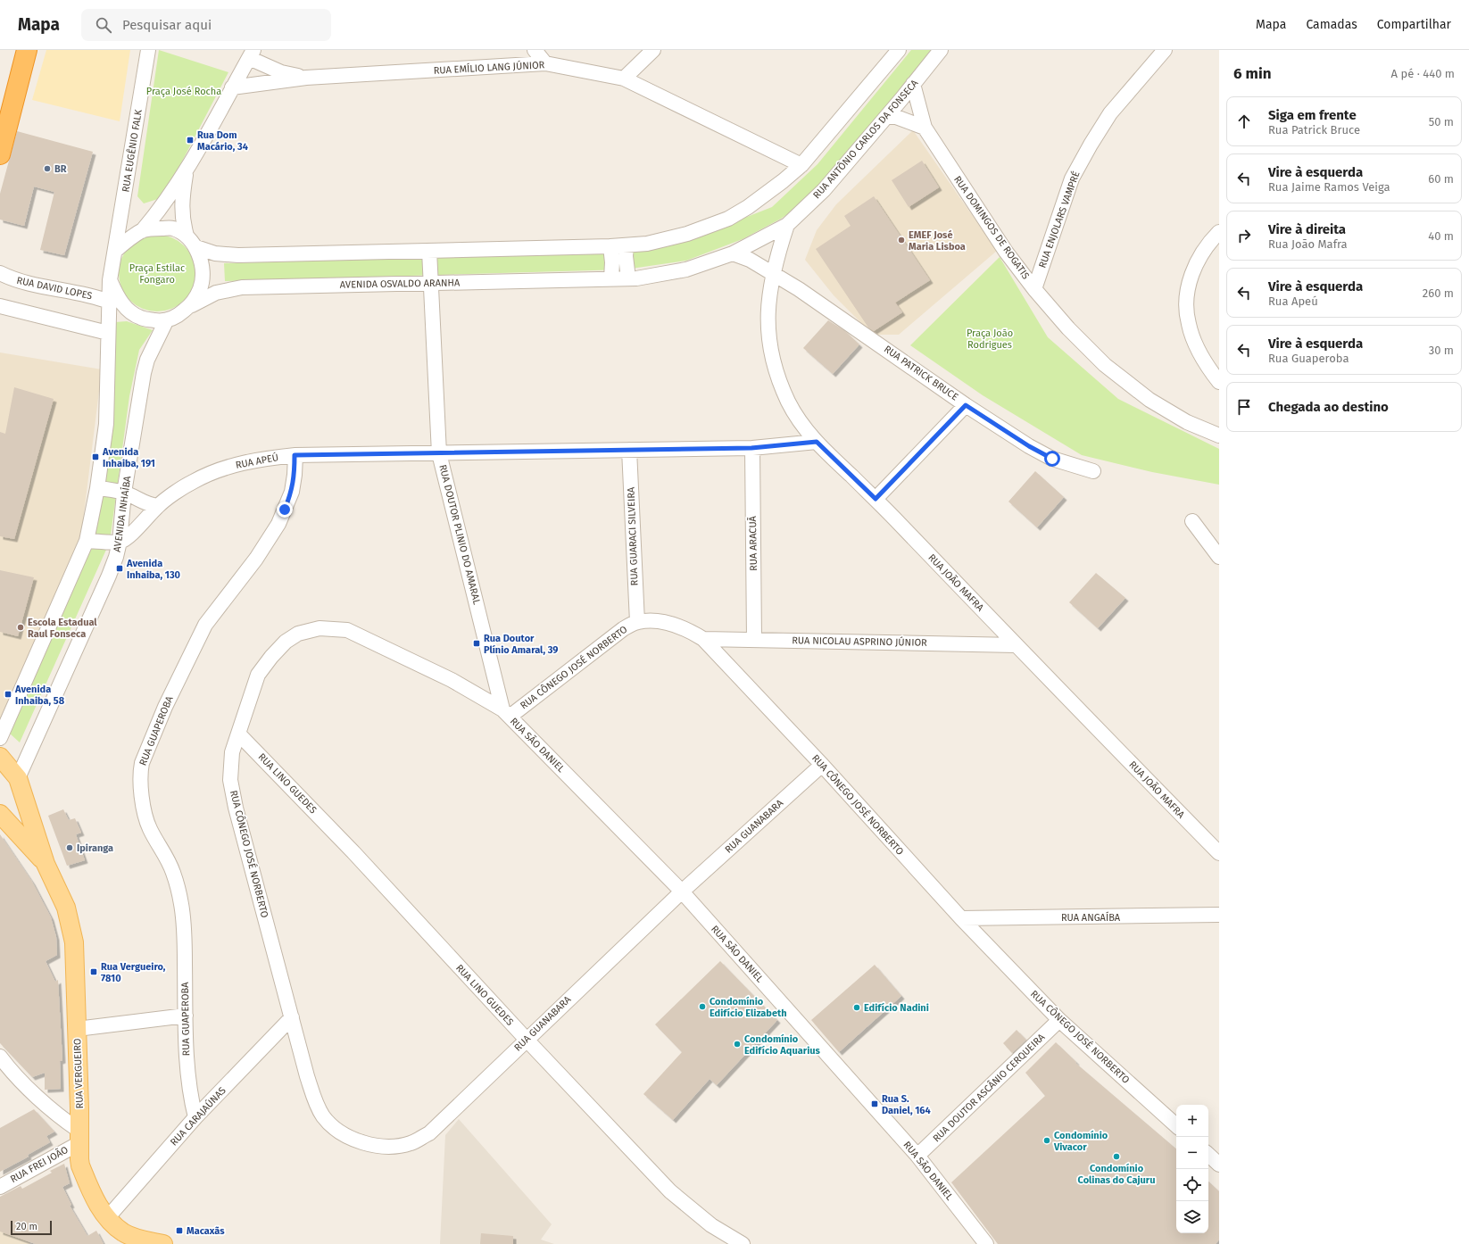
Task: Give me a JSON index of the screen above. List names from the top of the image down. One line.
{"streets":{"main road":["RUA VERGUEIRO"],"street":["RUA EMÍLIO LANG JÚNIOR","RUA ANTÔNIO CARLOS DA FONSECA","RUA EUGÊNIO FALK","RUA ENJOLARS VAMPRÉ","RUA DOMINGOS DE ROGATIS","AVENIDA OSVALDO ARANHA","RUA DAVID LOPES","RUA PATRICK BRUCE","RUA APEÚ","AVENIDA INHAÍBA","RUA DOUTOR PLINIO DO AMARAL","RUA GUARACI SILVEIRA","RUA ARACUÃ","RUA JOÃO MAFRA","RUA NICOLAU ASPRINO JÚNIOR","RUA CÔNEGO JOSÉ NORBERTO","RUA GUAPEROBA","RUA SÃO DANIEL","RUA LINO GUEDES","RUA GUANABARA","RUA ANGAÍBA","RUA DOUTOR ASCÂNIO CERQUEIRA","RUA CARAJAÚNAS","RUA FREI JOÃO"]},"crossings":[["RUA ANTÔNIO CARLOS DA FONSECA","RUA DOMINGOS DE ROGATIS"],["RUA ANTÔNIO CARLOS DA FONSECA","AVENIDA OSVALDO ARANHA"],["RUA ANTÔNIO CARLOS DA FONSECA","RUA JOÃO MAFRA"],["RUA EUGÊNIO FALK","AVENIDA OSVALDO ARANHA"],["RUA EUGÊNIO FALK","AVENIDA INHAÍBA"],["RUA ENJOLARS VAMPRÉ","RUA DOMINGOS DE ROGATIS"],["AVENIDA OSVALDO ARANHA","AVENIDA INHAÍBA"],["AVENIDA OSVALDO ARANHA","RUA DOUTOR PLINIO DO AMARAL"],["AVENIDA OSVALDO ARANHA","RUA JOÃO MAFRA"],["RUA PATRICK BRUCE","RUA JOÃO MAFRA"],["RUA APEÚ","AVENIDA INHAÍBA"],["RUA APEÚ","RUA DOUTOR PLINIO DO AMARAL"],["RUA APEÚ","RUA GUARACI SILVEIRA"],["RUA APEÚ","RUA ARACUÃ"],["RUA APEÚ","RUA JOÃO MAFRA"],["RUA APEÚ","RUA GUAPEROBA"],["AVENIDA INHAÍBA","RUA VERGUEIRO"],["RUA DOUTOR PLINIO DO AMARAL","RUA CÔNEGO JOSÉ NORBERTO"],["RUA DOUTOR PLINIO DO AMARAL","RUA SÃO DANIEL"],["RUA GUARACI SILVEIRA","RUA CÔNEGO JOSÉ NORBERTO"],["RUA ARACUÃ","RUA NICOLAU ASPRINO JÚNIOR"],["RUA JOÃO MAFRA","RUA NICOLAU ASPRINO JÚNIOR"],["RUA NICOLAU ASPRINO JÚNIOR","RUA CÔNEGO JOSÉ NORBERTO"],["RUA CÔNEGO JOSÉ NORBERTO","RUA SÃO DANIEL"],["RUA CÔNEGO JOSÉ NORBERTO","RUA LINO GUEDES"],["RUA CÔNEGO JOSÉ NORBERTO","RUA GUANABARA"],["RUA CÔNEGO JOSÉ NORBERTO","RUA ANGAÍBA"],["RUA CÔNEGO JOSÉ NORBERTO","RUA DOUTOR ASCÂNIO CERQUEIRA"],["RUA CÔNEGO JOSÉ NORBERTO","RUA CARAJAÚNAS"],["RUA GUAPEROBA","RUA CARAJAÚNAS"],["RUA SÃO DANIEL","RUA GUANABARA"],["RUA SÃO DANIEL","RUA DOUTOR ASCÂNIO CERQUEIRA"],["RUA LINO GUEDES","RUA GUANABARA"],["RUA GUANABARA","RUA CARAJAÚNAS"],["RUA VERGUEIRO","RUA CARAJAÚNAS"],["RUA VERGUEIRO","RUA FREI JOÃO"]],"parks":["Praça José Rocha","Praça Estilac Fongaro","Praça João Rodrigues"],"places":{"transit":["Rua Dom Macário, 34","Avenida Inhaiba, 191","Avenida Inhaiba, 130","Rua Doutor Plínio Amaral, 39","Avenida Inhaiba, 58","Rua Vergueiro, 7810","Rua S. Daniel, 164","Macaxãs"],"other":["BR","EMEF José Maria Lisboa","Escola Estadual Raul Fonseca","Ipiranga","Condomínio Edifício Elizabeth","Edifício Nadini","Condomínio Edifício Aquarius","Condomínio Vivacor","Condomínio Colinas do Cajuru"]},"scale_bar":"20 m","page":{"header":"Mapa","search":"Pesquisar aqui","nav":["Mapa","Camadas","Compartilhar"],"heading":["6 min","A pé · 440 m"],"list":[["Siga em frente","Rua Patrick Bruce","50 m"],["Vire à esquerda","Rua Jaime Ramos Veiga","60 m"],["Vire à direita","Rua João Mafra","40 m"],["Vire à esquerda","Rua Apeú","260 m"],["Vire à esquerda","Rua Guaperoba","30 m"],"Chegada ao destino"],"map_buttons":["+","−"],"scale":"20 m"}}
